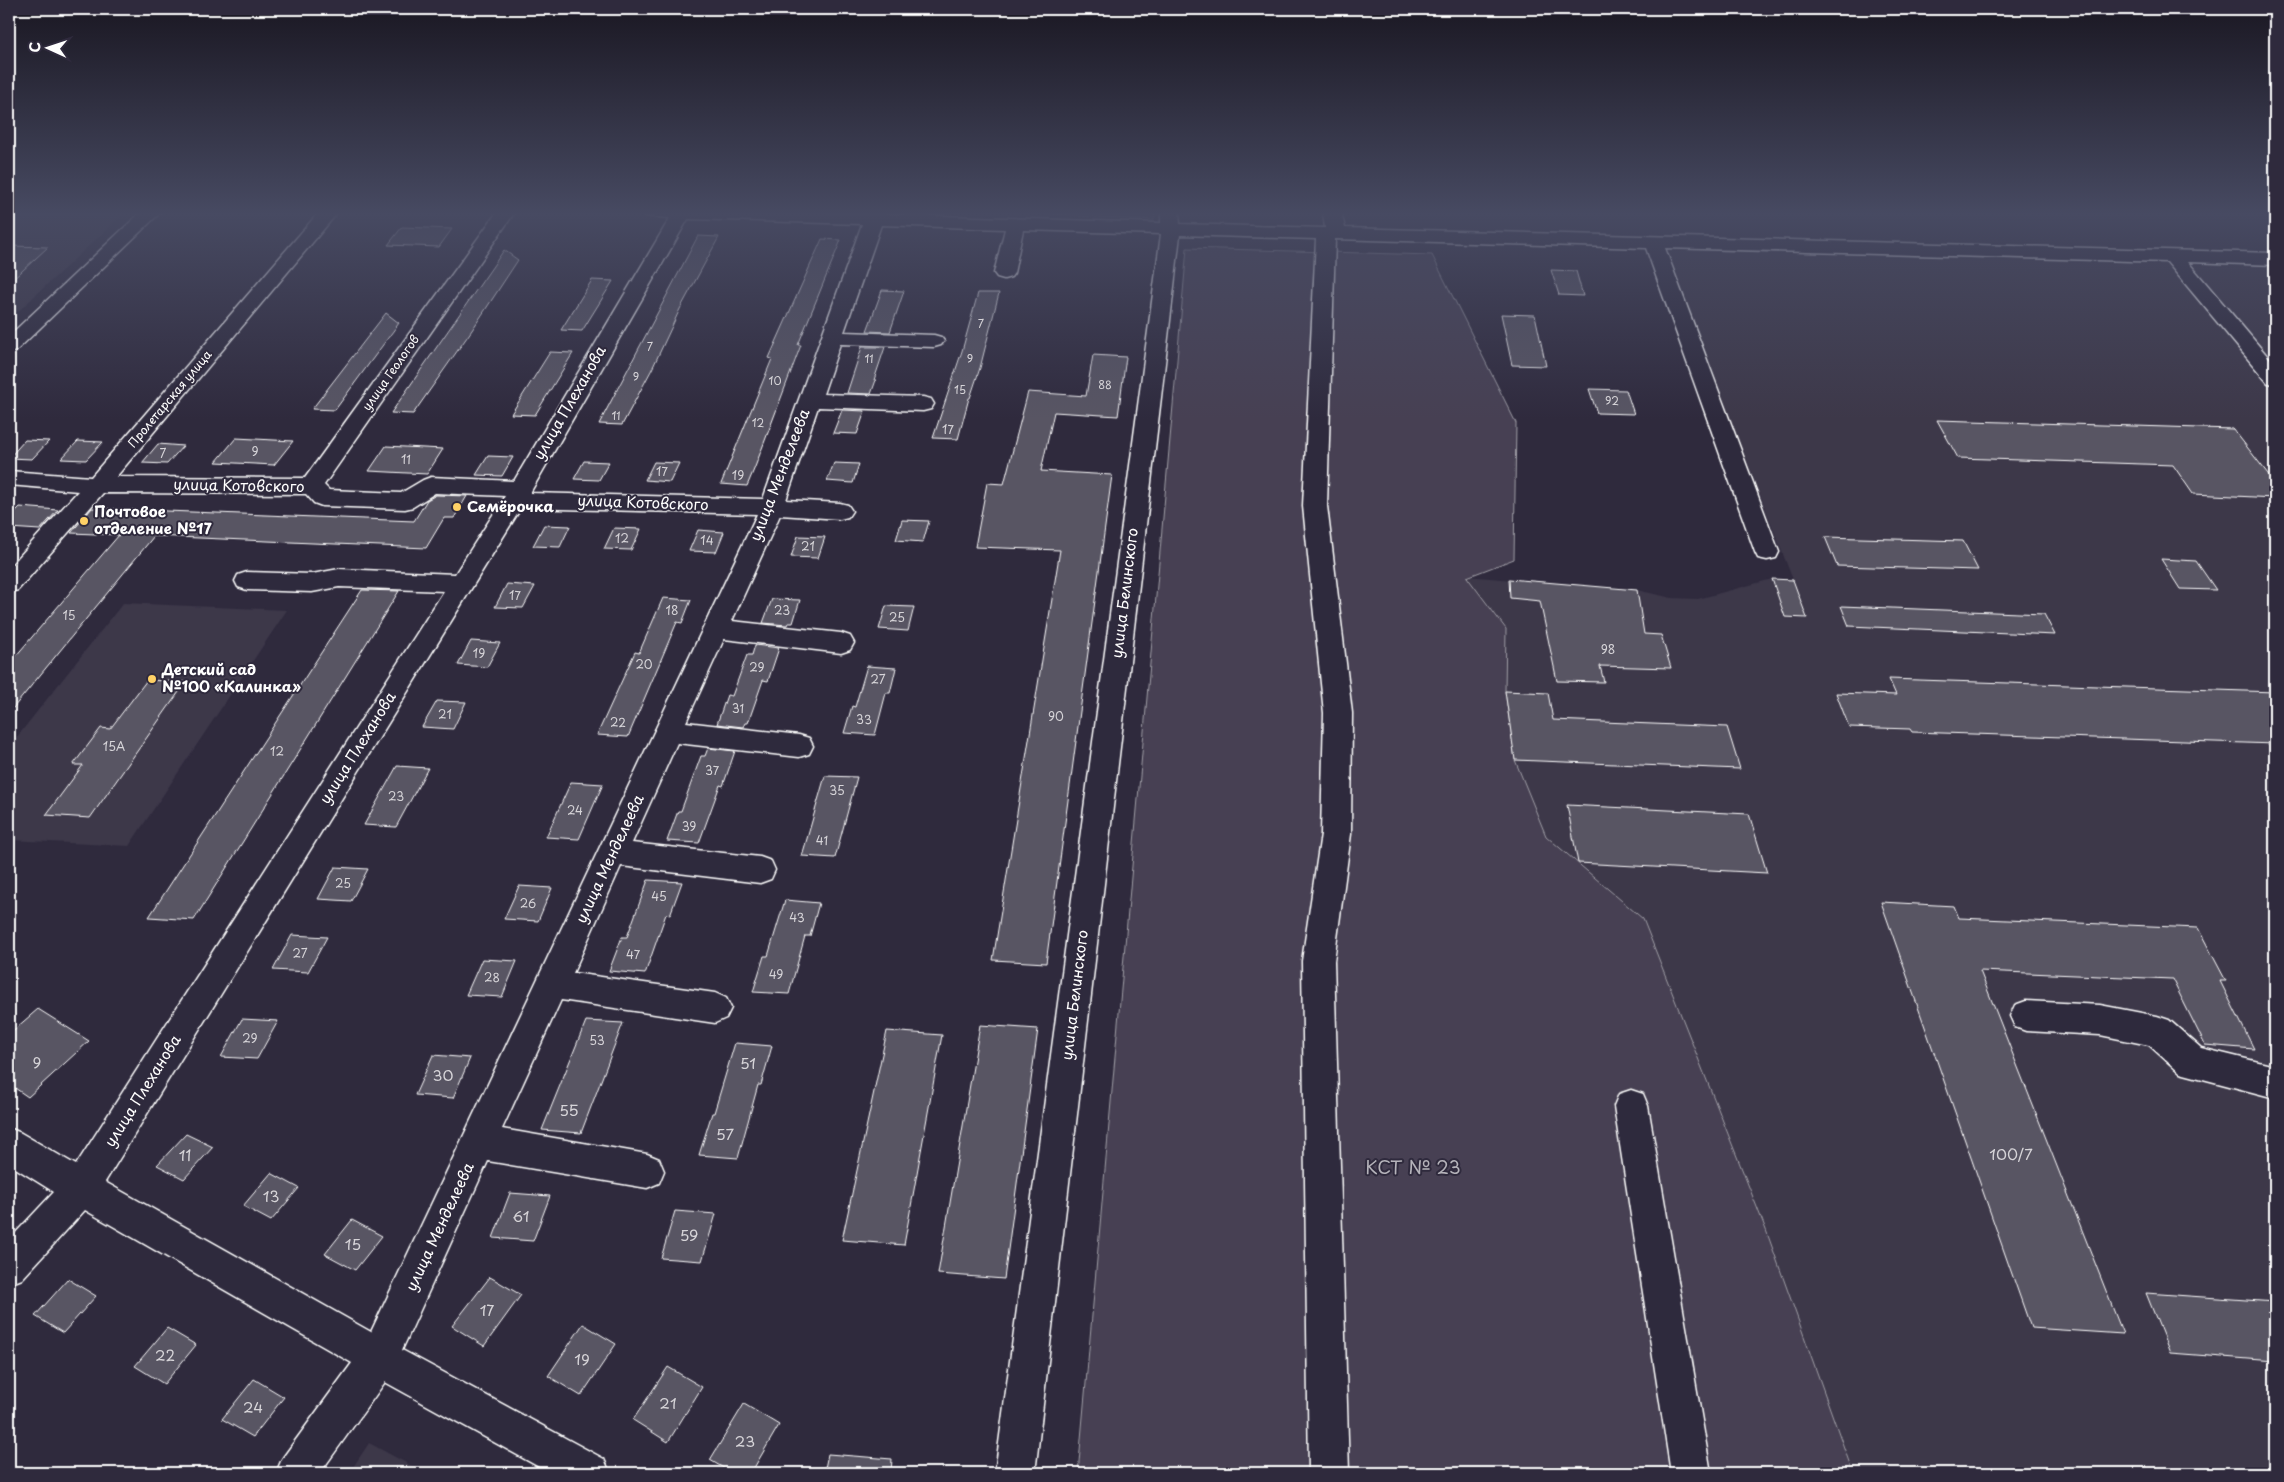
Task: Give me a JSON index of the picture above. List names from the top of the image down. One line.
{"streets":{"street":["улица Геологов","Пролетарская улица","улица Плеханова","улица Менделеева","улица Котовского","улица Белинского"]},"crossings":[["улица Геологов","улица Котовского"],["Пролетарская улица","улица Котовского"],["улица Плеханова","улица Котовского"],["улица Менделеева","улица Котовского"]],"parks":["КСТ № 23"],"places":["Семёрочка","Почтовое отделение №17","Детский сад №100 «Калинка»"],"house_numbers":["7","7","11","9","9","10","88","15","92","11","12","17","9","7","11","17","19","12","14","21","17","18","23","15","25","98","19","20","29","27","31","21","90","33","22","15А","12","37","35","23","24","39","41","25","45","26","43","27","47","49","28","29","53","9","51","30","55","57","100/7","11","13","61","59","15","17","22","19","21","24","23"],"north":"left"}
